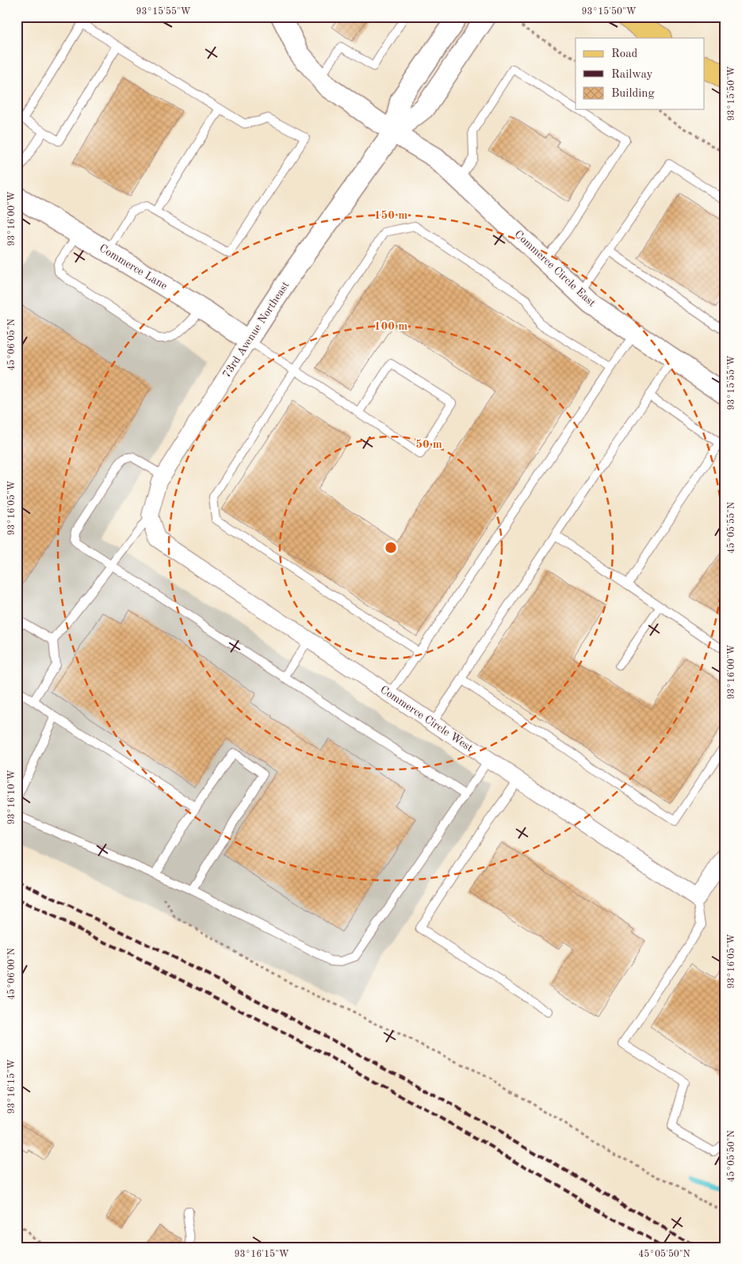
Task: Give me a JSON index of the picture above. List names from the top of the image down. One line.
{"streets":{"street":["Commerce Lane","Commerce Circle East","73rd Avenue Northeast","Commerce Circle West"]},"crossings":[["Commerce Lane","73rd Avenue Northeast"],["Commerce Circle East","73rd Avenue Northeast"],["73rd Avenue Northeast","Commerce Circle West"]],"legend":["Road","Railway","Building"],"coordinates":["93°15'55\"W","93°15'50\"W","93°16'00\"W","45°06'05\"N","93°16'05\"W","45°05'55\"N","93°16'10\"W","45°06'00\"N","93°16'15\"W","45°05'50\"N"],"rings":["150 m","100 m","50 m"]}
